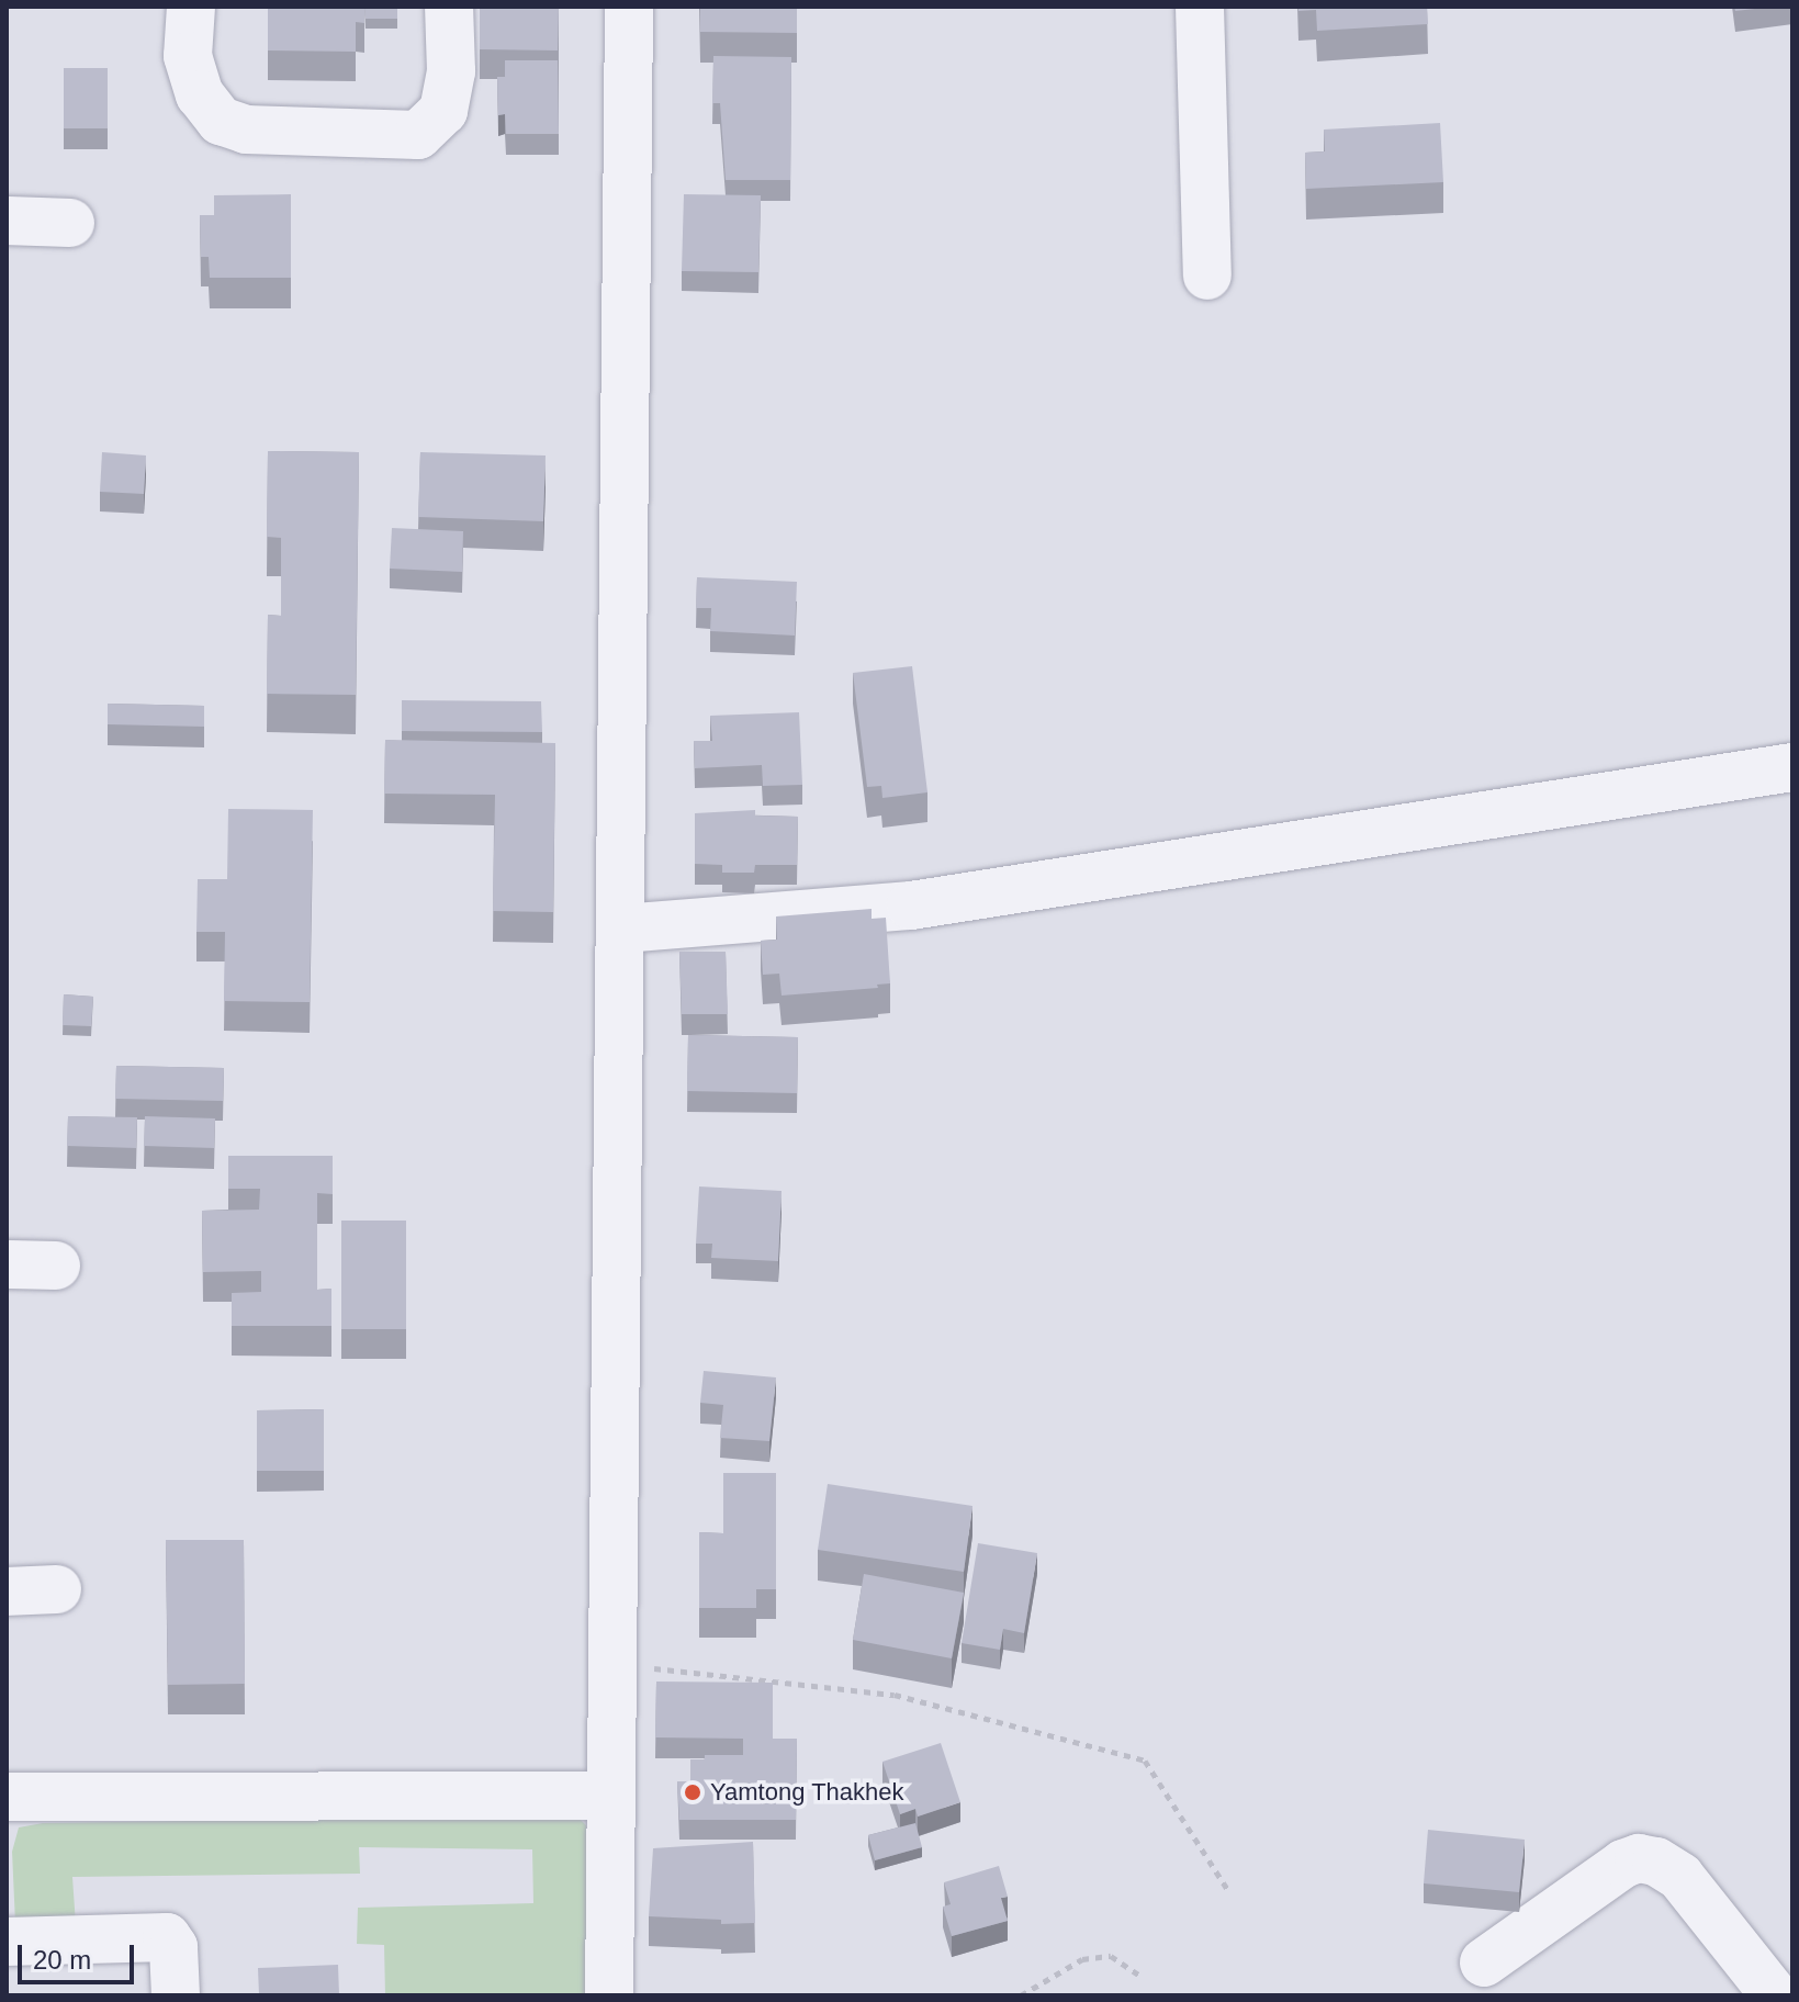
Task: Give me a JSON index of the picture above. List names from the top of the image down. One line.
{"places":["Yamtong Thakhek"],"scale_bar":"20 m"}
